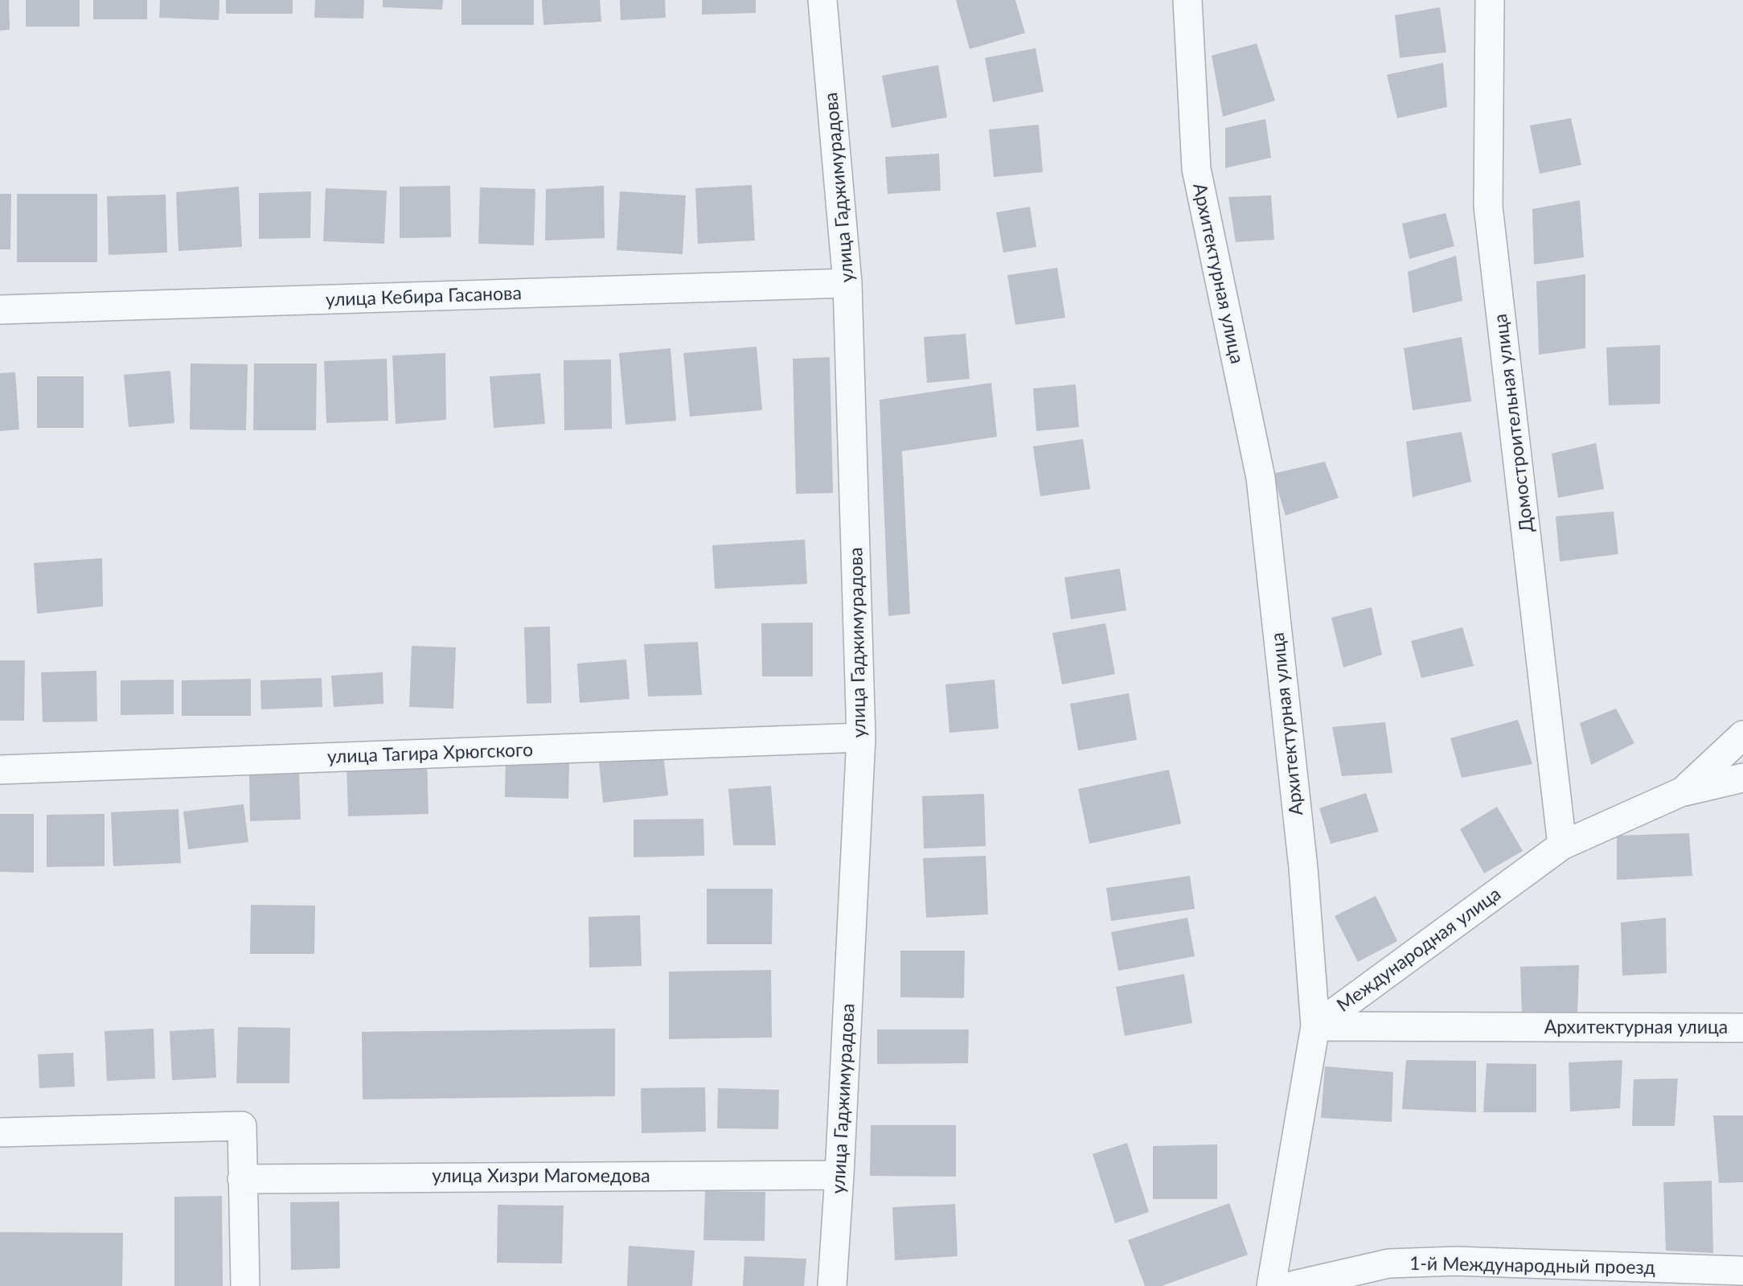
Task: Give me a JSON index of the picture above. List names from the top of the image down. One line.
{"streets":{"street":["улица Гаджимурадова","Архитектурная улица","улица Кебира Гасанова","Домостроительная улица","улица Тагира Хрюгского","Международная улица","улица Хизри Магомедова","1-й Международный проезд"]},"crossings":[["улица Гаджимурадова","улица Кебира Гасанова"],["улица Гаджимурадова","улица Тагира Хрюгского"],["улица Гаджимурадова","улица Хизри Магомедова"],["Архитектурная улица","Международная улица"],["Домостроительная улица","Международная улица"]]}
